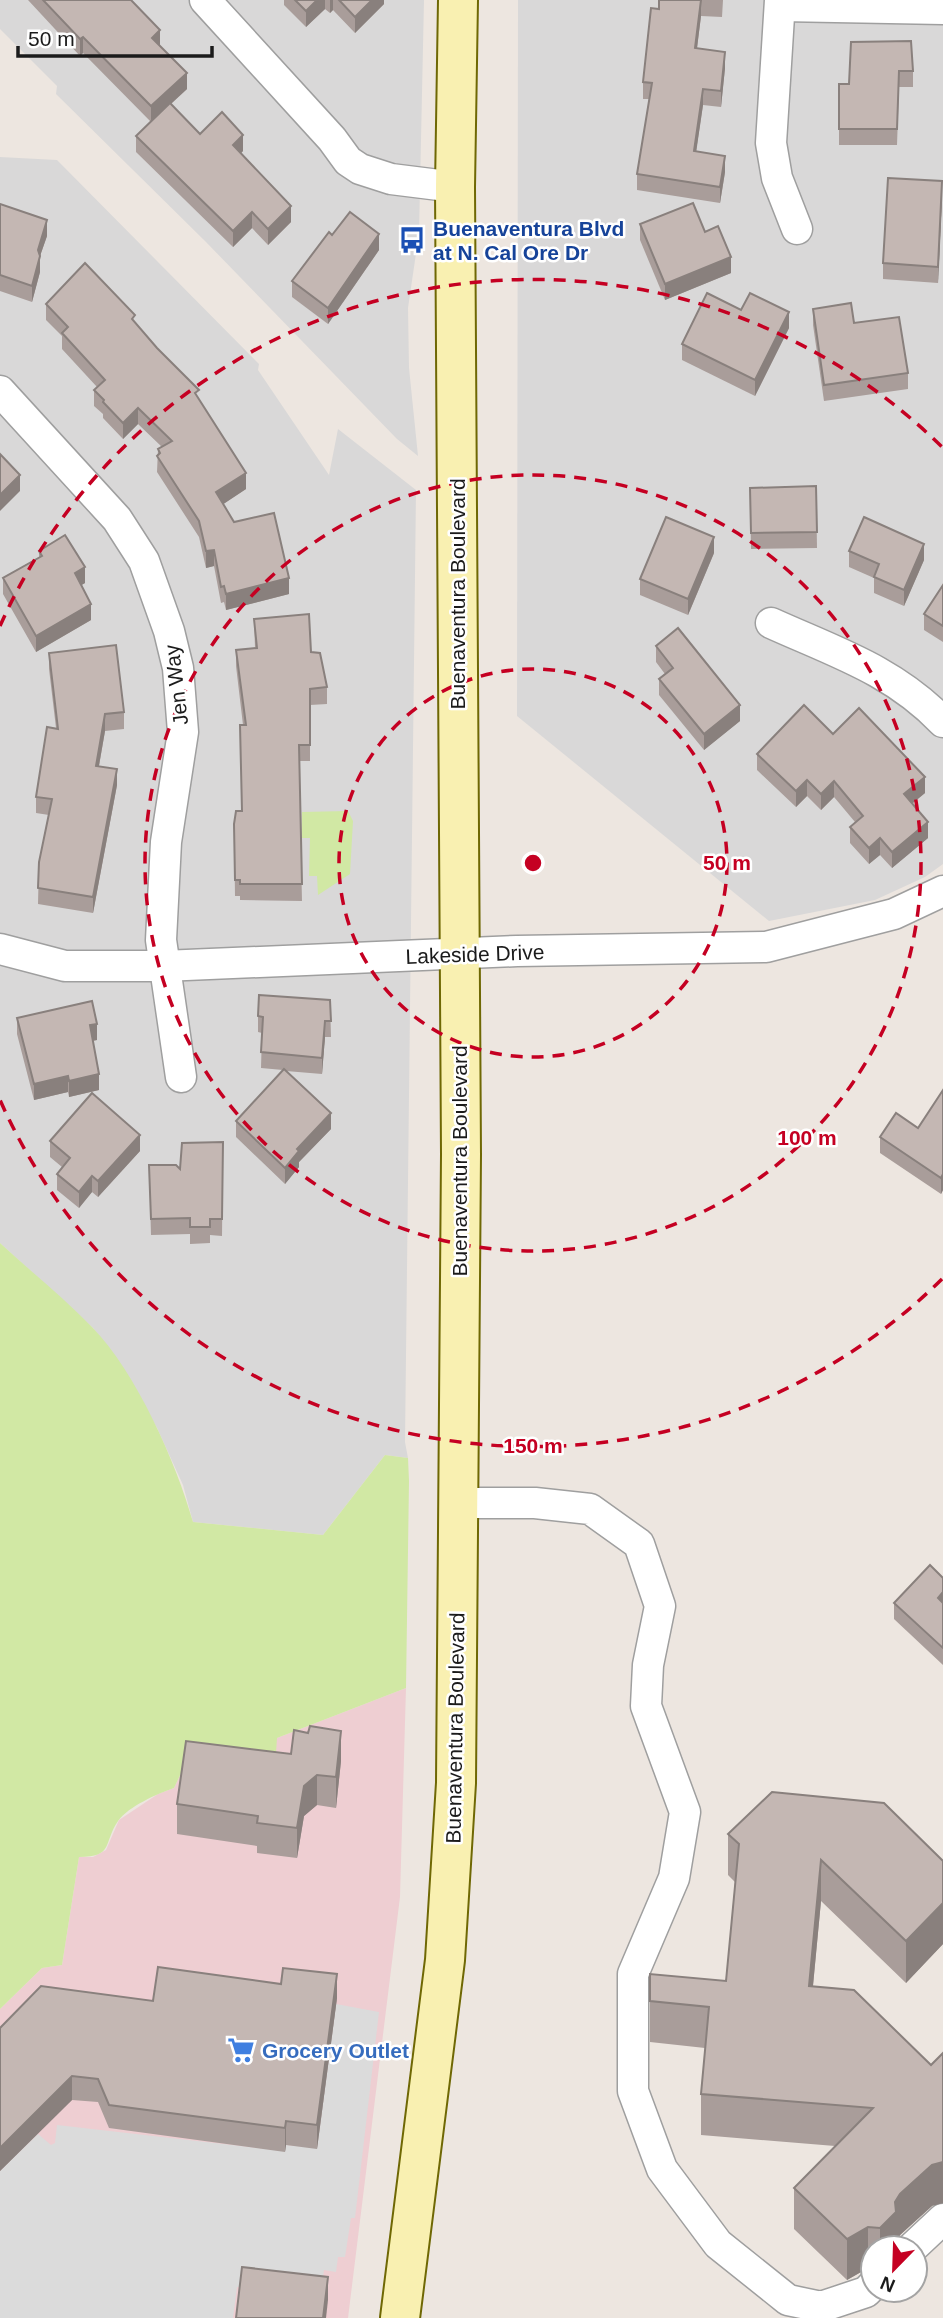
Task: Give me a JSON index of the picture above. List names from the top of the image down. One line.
{"streets":{"main road":["Buenaventura Boulevard"],"street":["Jen Way","Lakeside Drive"]},"crossings":[["Buenaventura Boulevard","Lakeside Drive"],["Jen Way","Lakeside Drive"]],"places":{"bus stop":["Buenaventura Blvd at N. Cal Ore Dr"],"supermarket":["Grocery Outlet"]},"scale_bar":"50 m","north":"bottom left","rings":["50 m","100 m","150 m"]}
